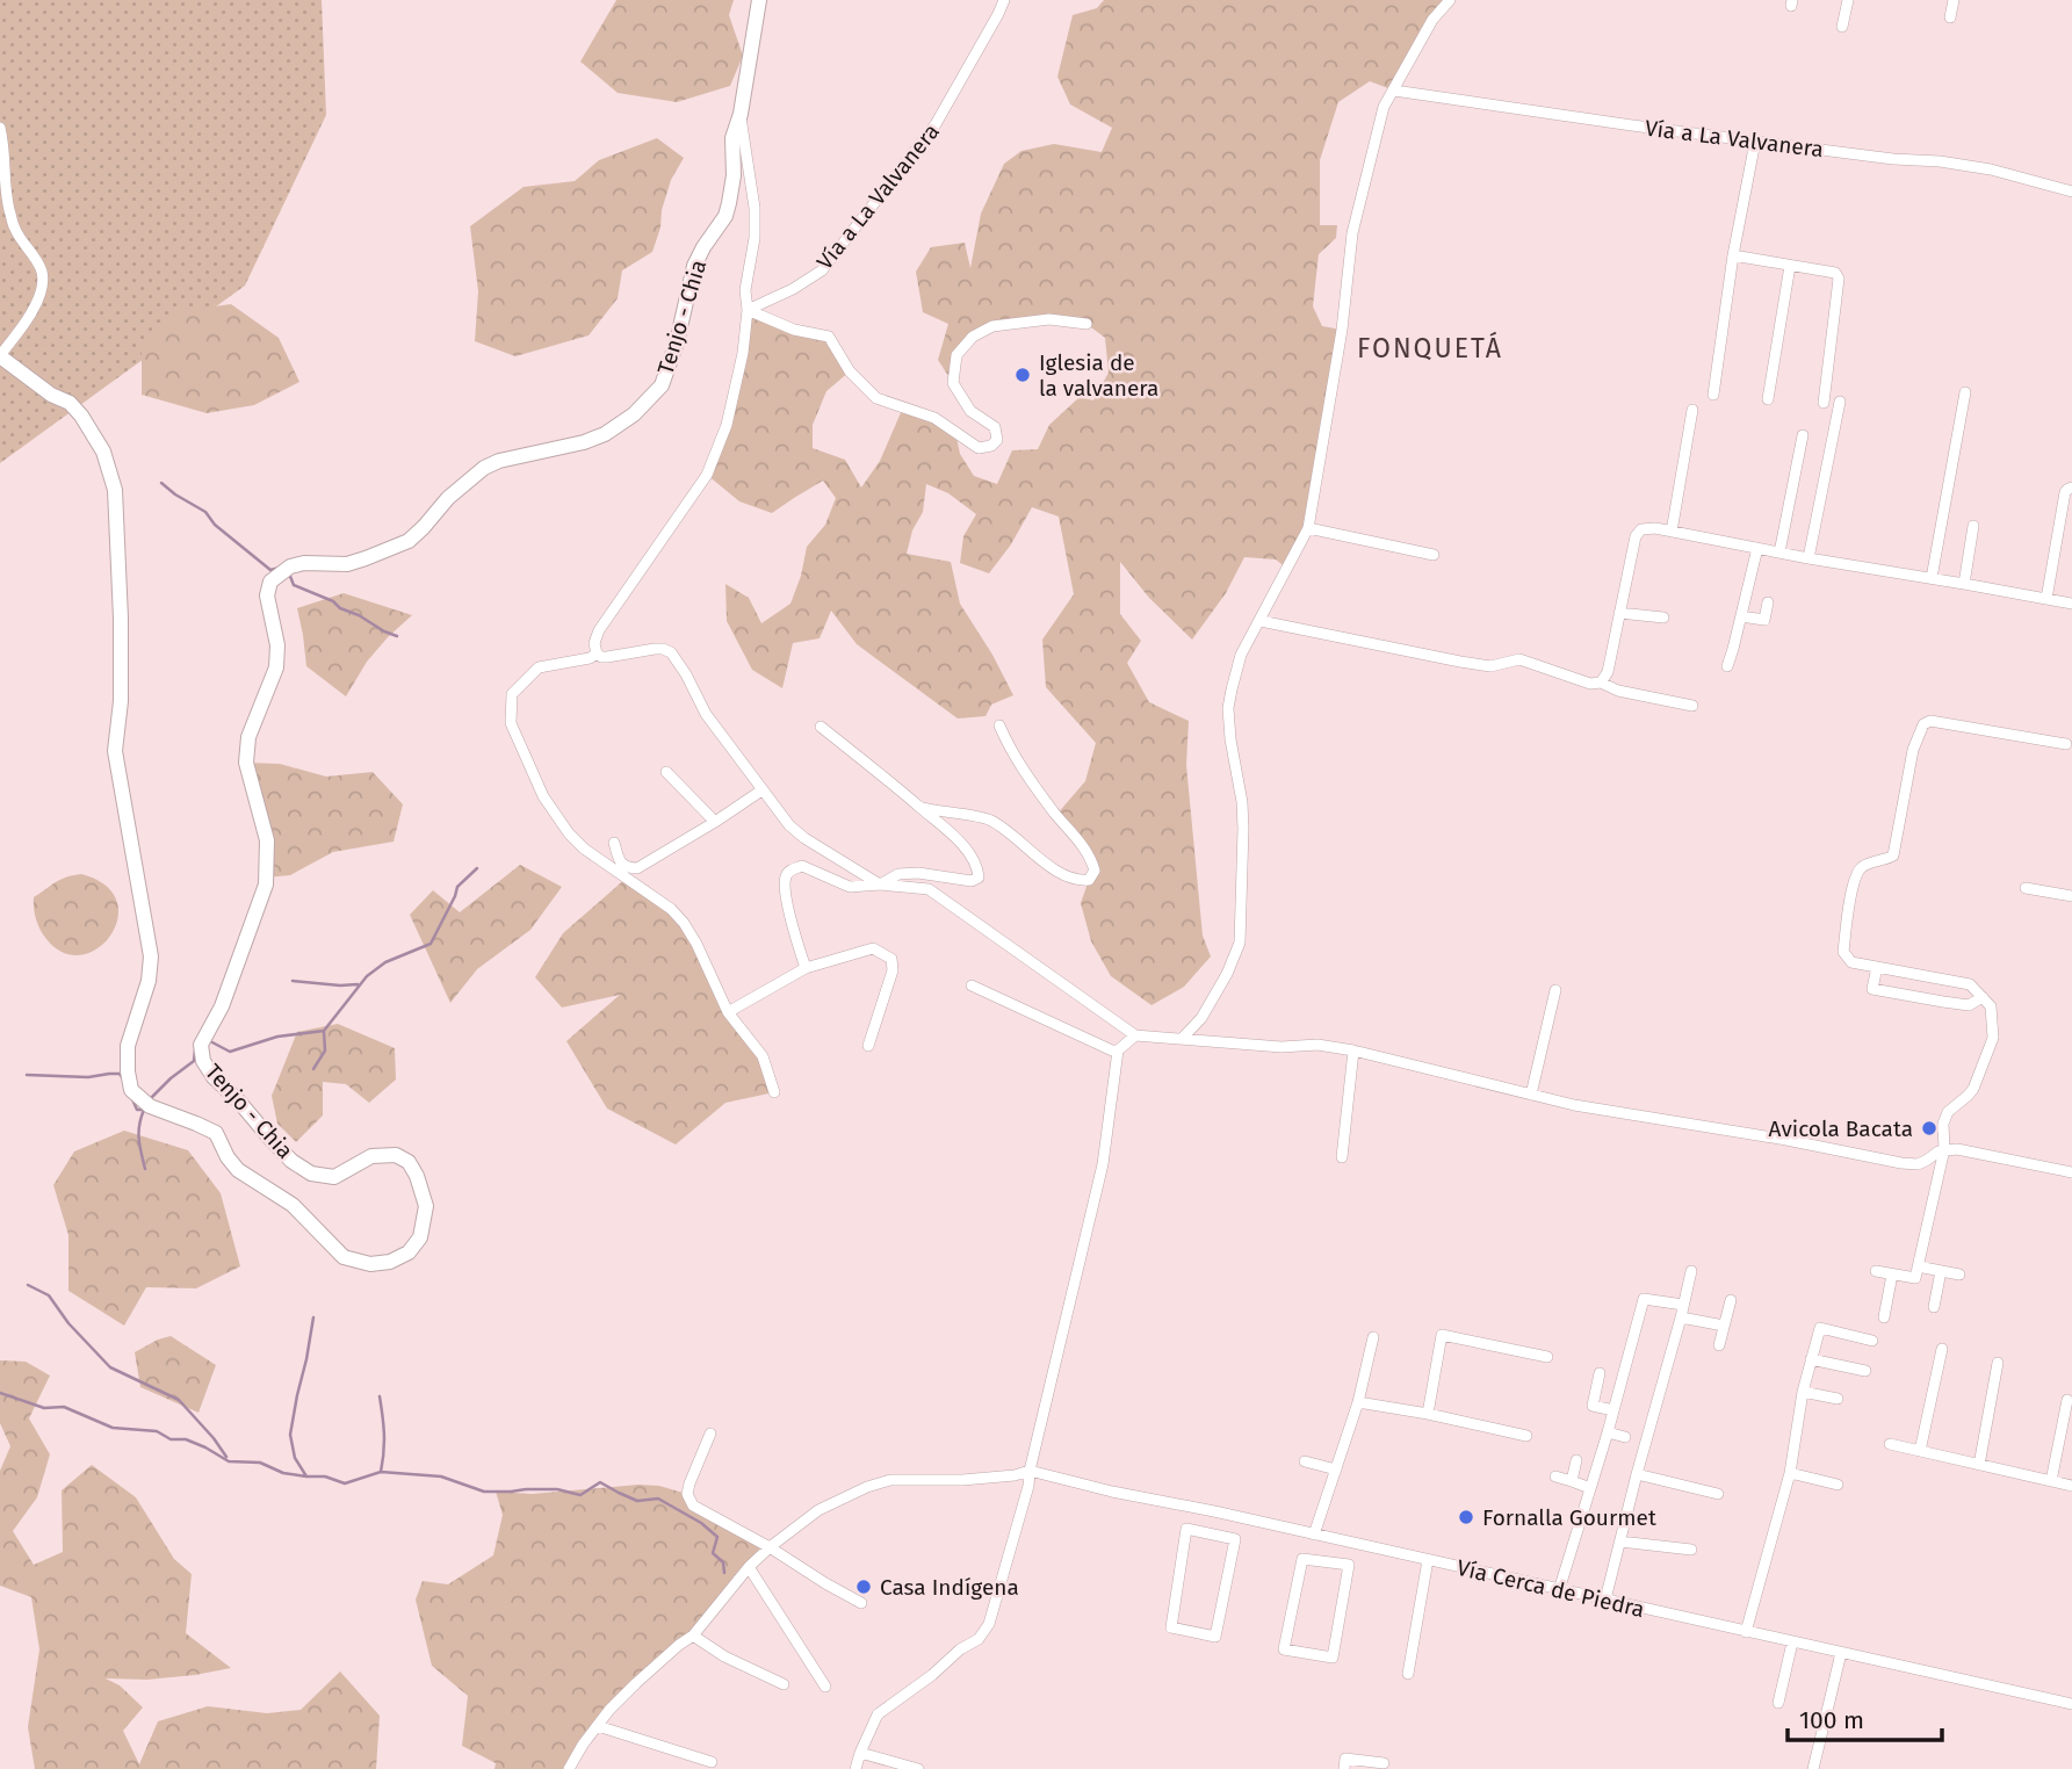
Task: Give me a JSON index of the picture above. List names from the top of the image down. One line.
{"streets":{"street":["Vía a La Valvanera","Tenjo - Chia","Vía Cerca de Piedra"]},"districts":["FONQUETÁ"],"places":["Iglesia de la valvanera","Avicola Bacata","Fornalla Gourmet","Casa Indígena"],"scale_bar":"100 m"}
